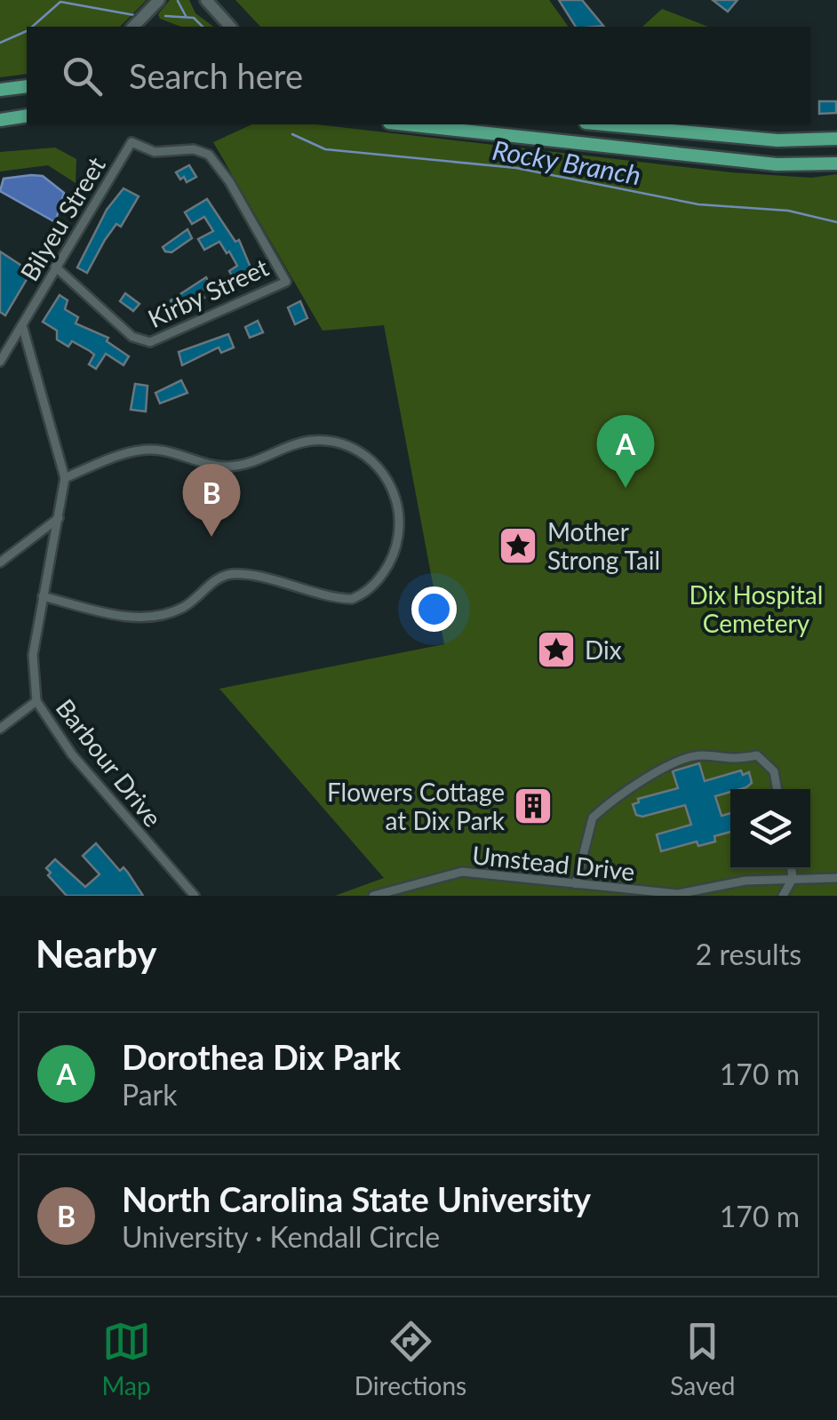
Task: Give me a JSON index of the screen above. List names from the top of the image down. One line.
{"streets":{"street":["Bilyeu Street","Kirby Street","Barbour Drive","Umstead Drive"]},"crossings":[["Bilyeu Street","Kirby Street"],["Bilyeu Street","Barbour Drive"]],"water":["Rocky Branch"],"parks":["Dix Hospital Cemetery"],"places":{"place":["Mother Strong Tail","Dix"],"building":["Flowers Cottage at Dix Park"]},"page":{"search":"Search here","pins":["A","B"],"heading":["Nearby","2 results"],"list":[{"mark":"A","name":"Dorothea Dix Park","note":"Park","value":"170 m"},{"mark":"B","name":"North Carolina State University","note":"University · Kendall Circle","value":"170 m"}],"nav":["Map","Directions","Saved"]}}
